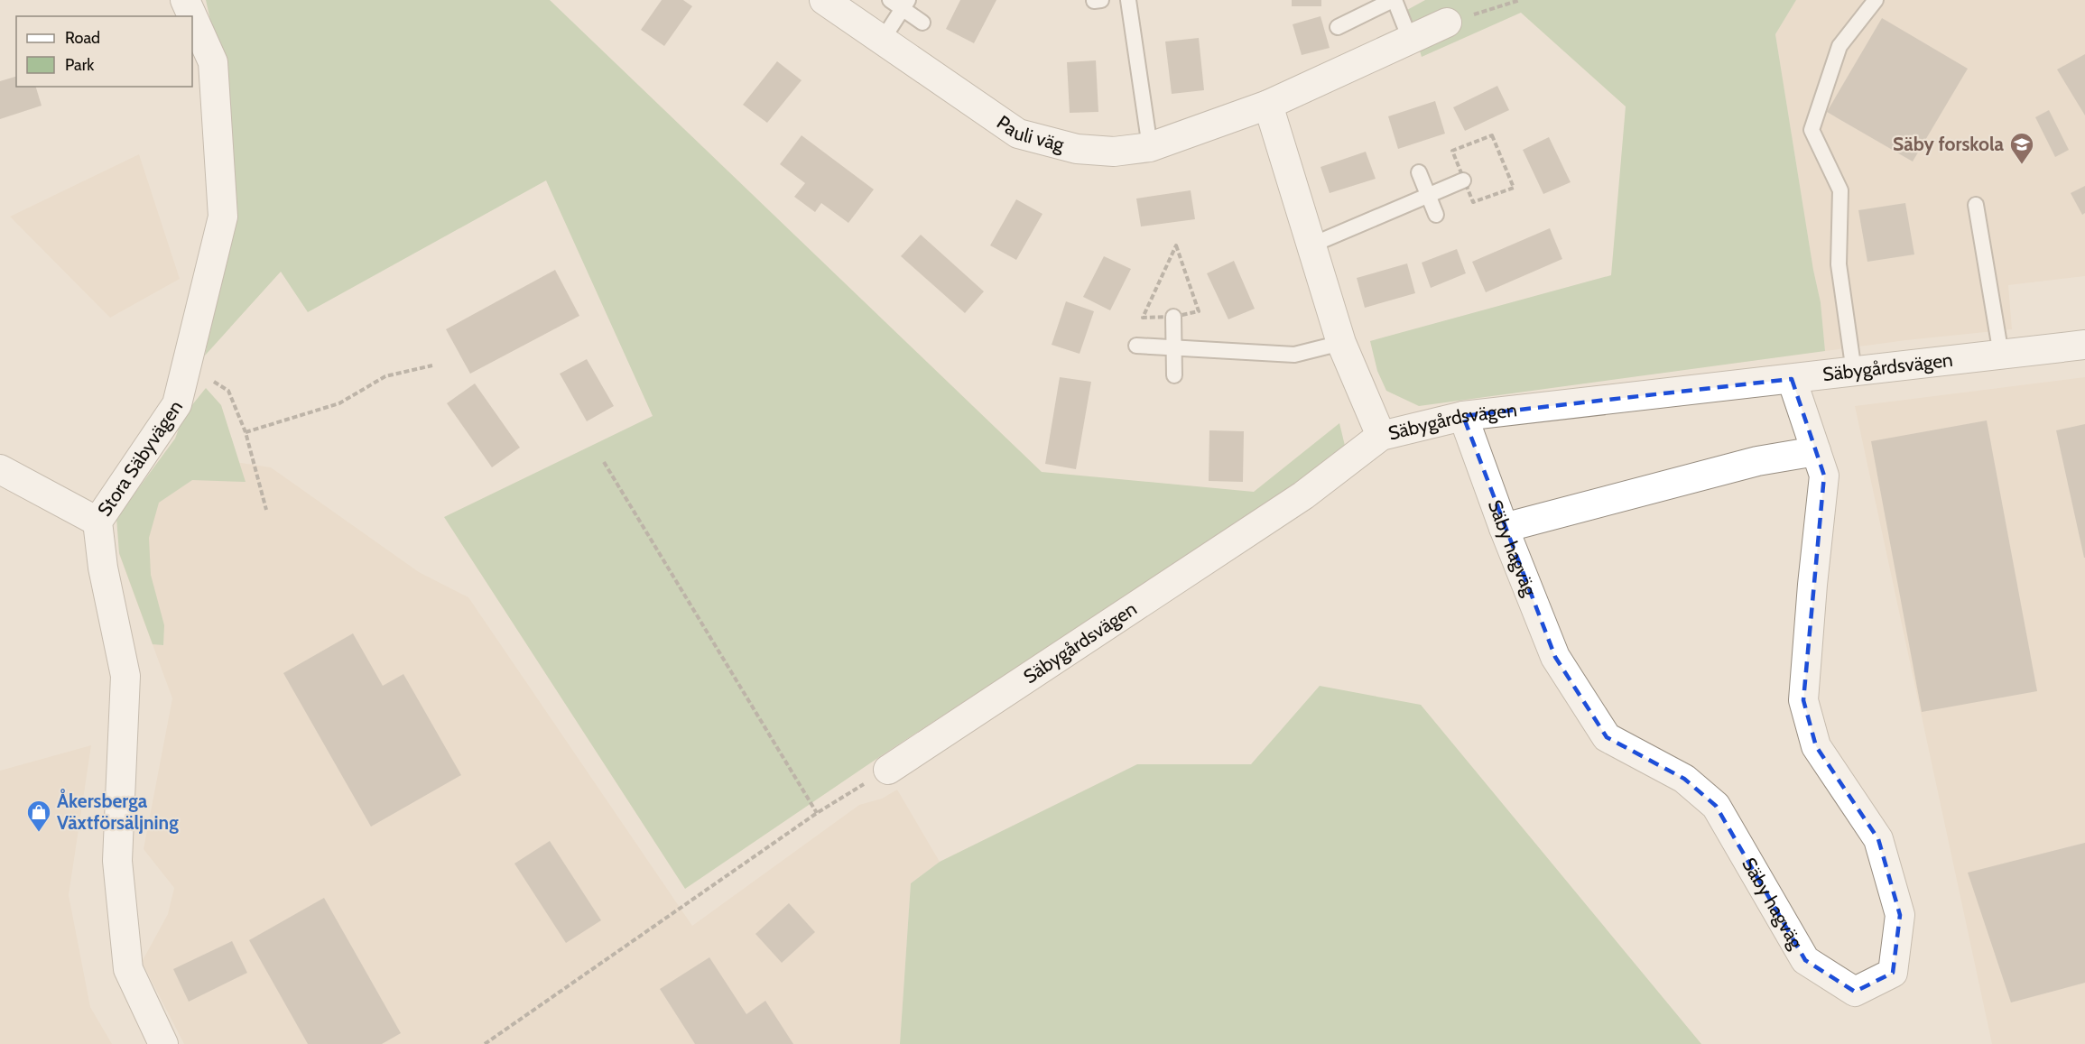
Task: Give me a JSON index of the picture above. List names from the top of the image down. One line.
{"streets":{"street":["Pauli väg","Säbygårdsvägen","Stora Säbyvägen","Säby hagväg"]},"crossings":[["Säbygårdsvägen","Säby hagväg"]],"places":{"school or university":["Säby forskola"],"shop":["Åkersberga Växtförsäljning"]},"legend":["Road","Park"]}
